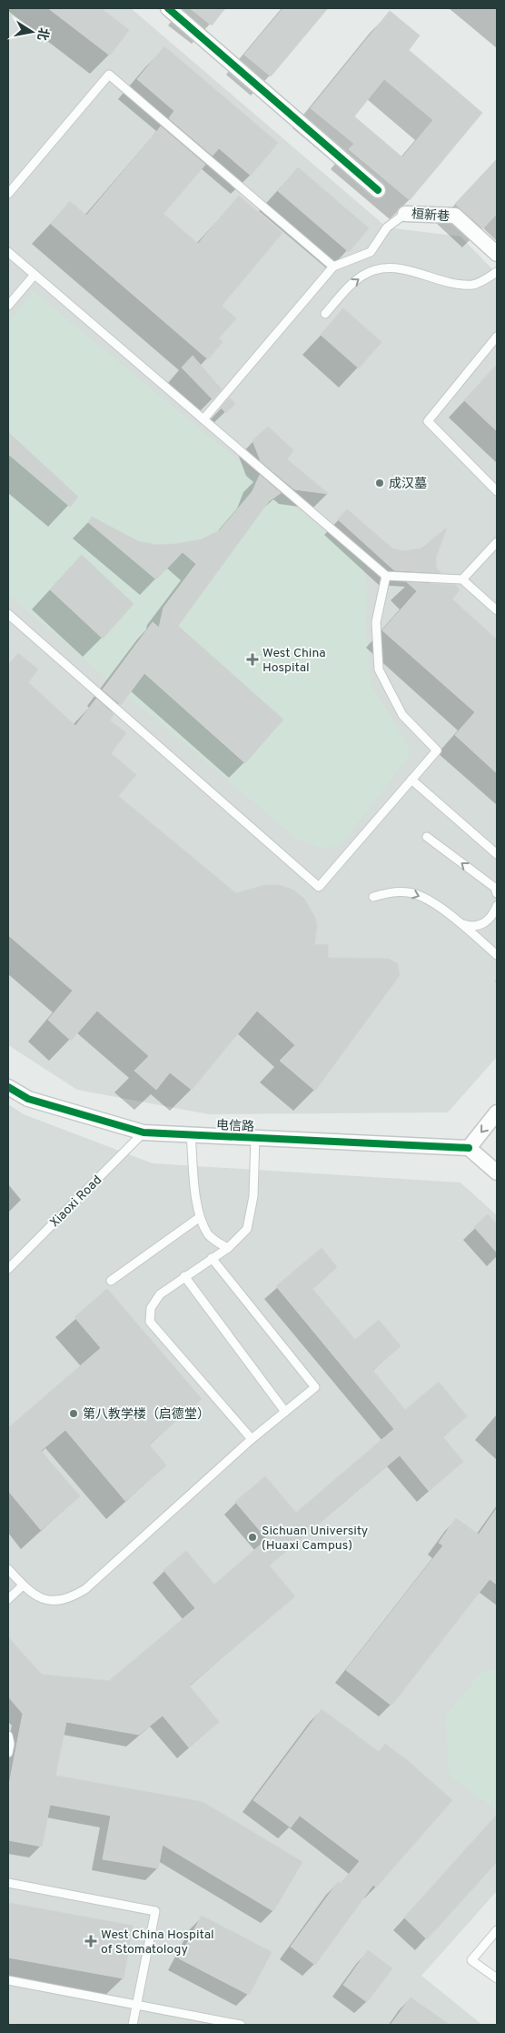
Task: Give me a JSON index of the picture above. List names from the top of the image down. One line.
{"streets":{"street":["桓新巷","电信路"],"lane":["Xiaoxi Road"]},"crossings":[["电信路","Xiaoxi Road"]],"places":{"other":["成汉墓","第八教学楼（启德堂）","Sichuan University (Huaxi Campus)"],"health":["West China Hospital","West China Hospital of Stomatology"]},"north":"right"}
